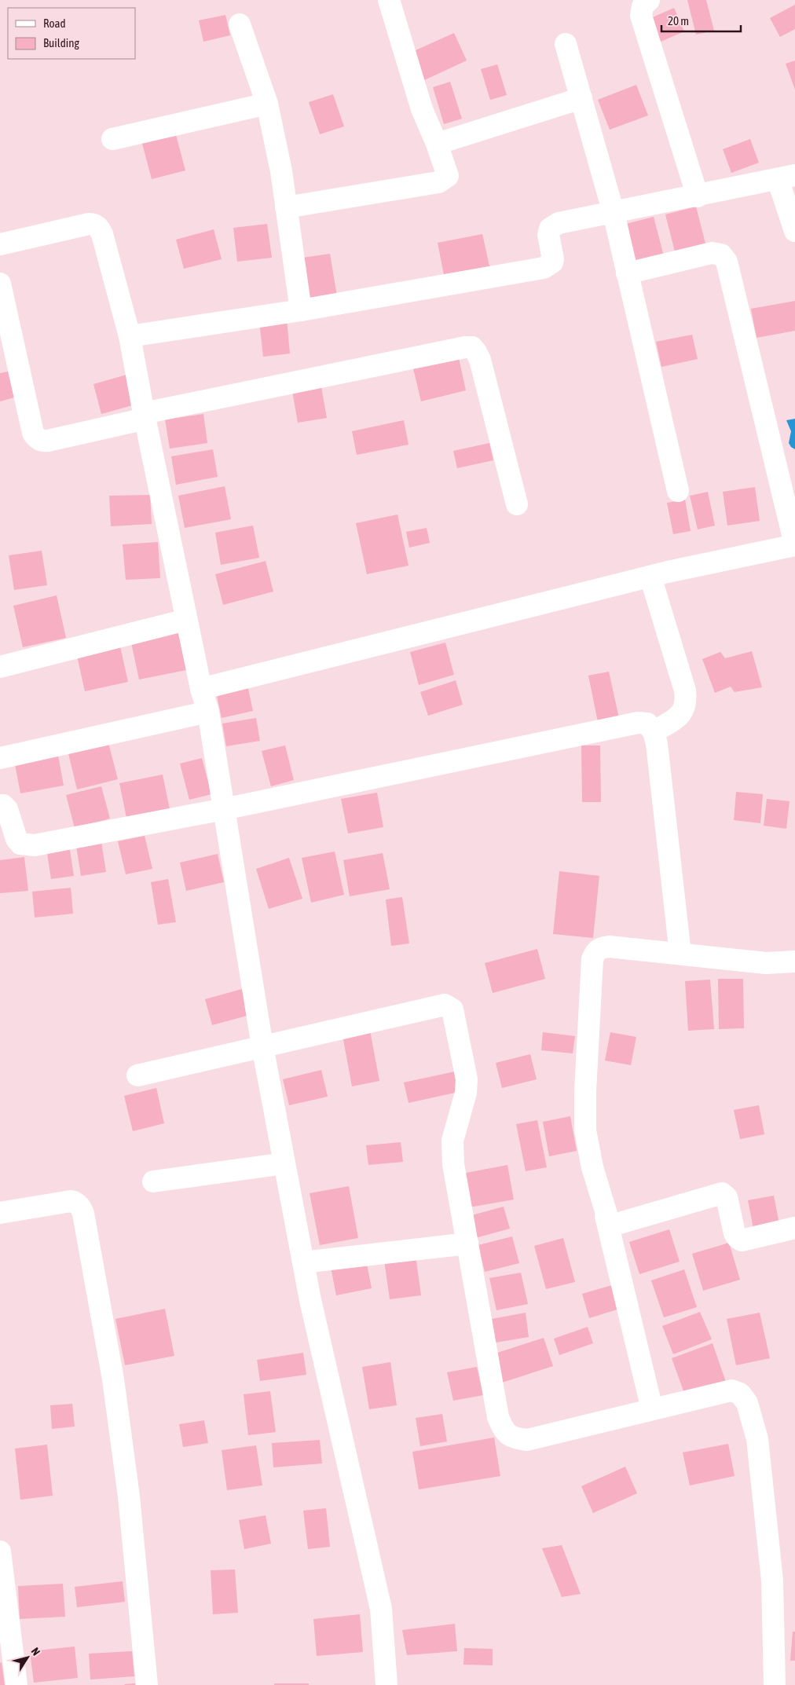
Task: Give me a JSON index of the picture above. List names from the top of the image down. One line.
{"legend":["Road","Building"],"scale_bar":"20 m","north":"top right"}
